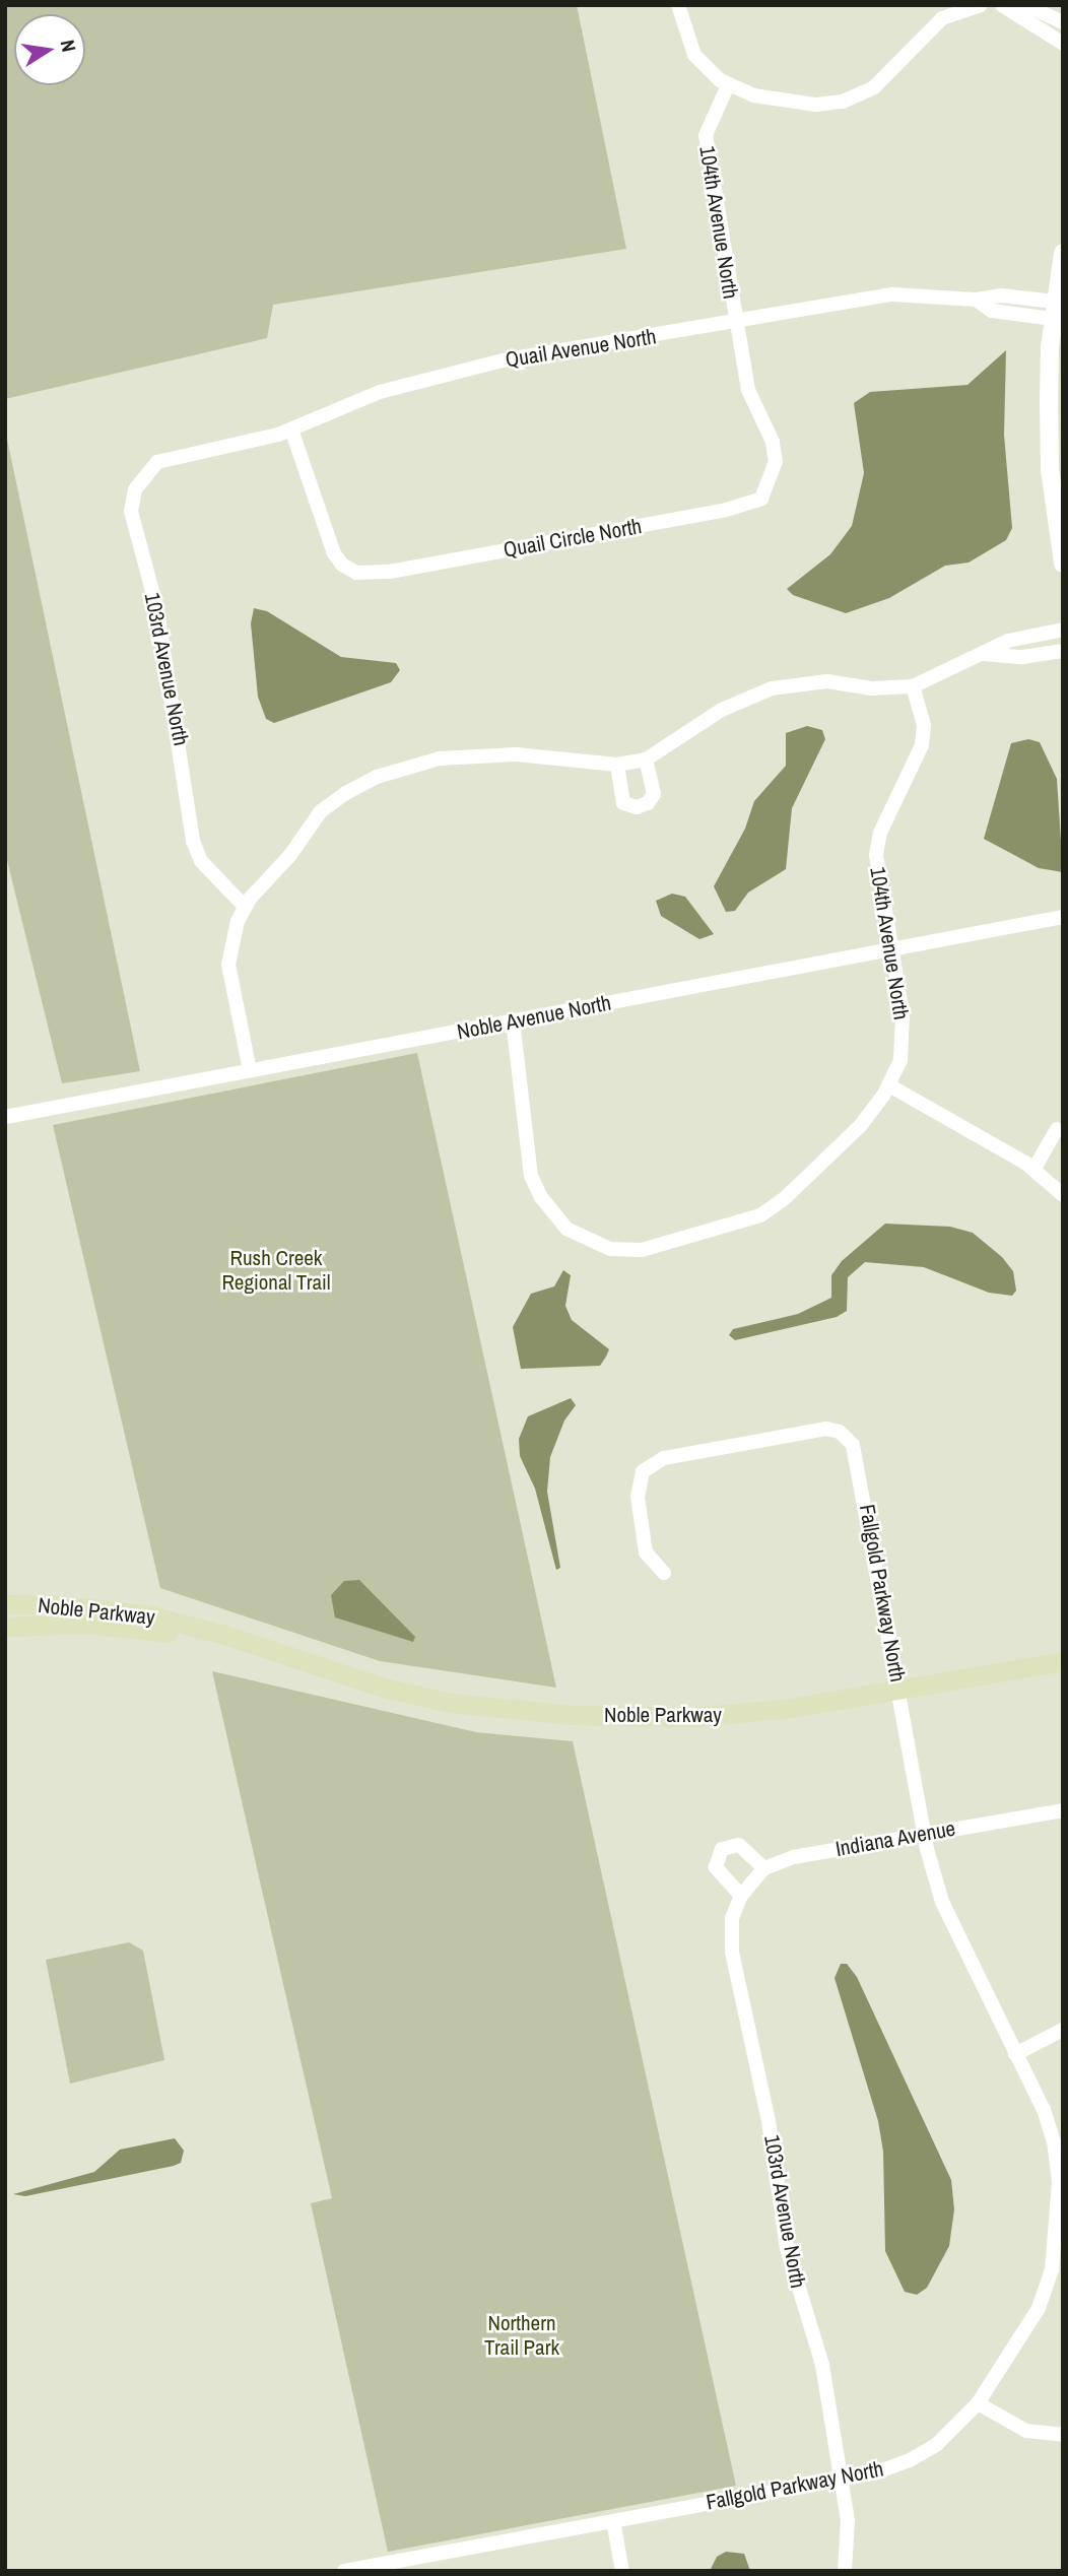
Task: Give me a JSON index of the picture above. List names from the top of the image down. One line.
{"streets":{"main road":["Noble Parkway"],"street":["104th Avenue North","Quail Avenue North","Quail Circle North","103rd Avenue North","Noble Avenue North","Fallgold Parkway North","Indiana Avenue"]},"crossings":[["104th Avenue North","Quail Avenue North"],["104th Avenue North","Quail Circle North"],["104th Avenue North","Noble Avenue North"],["Quail Avenue North","Quail Circle North"],["Quail Avenue North","103rd Avenue North"],["103rd Avenue North","Fallgold Parkway North"],["103rd Avenue North","Indiana Avenue"],["Fallgold Parkway North","Noble Parkway"],["Fallgold Parkway North","Indiana Avenue"]],"parks":["Rush Creek Regional Trail","Northern Trail Park"],"north":"right"}
